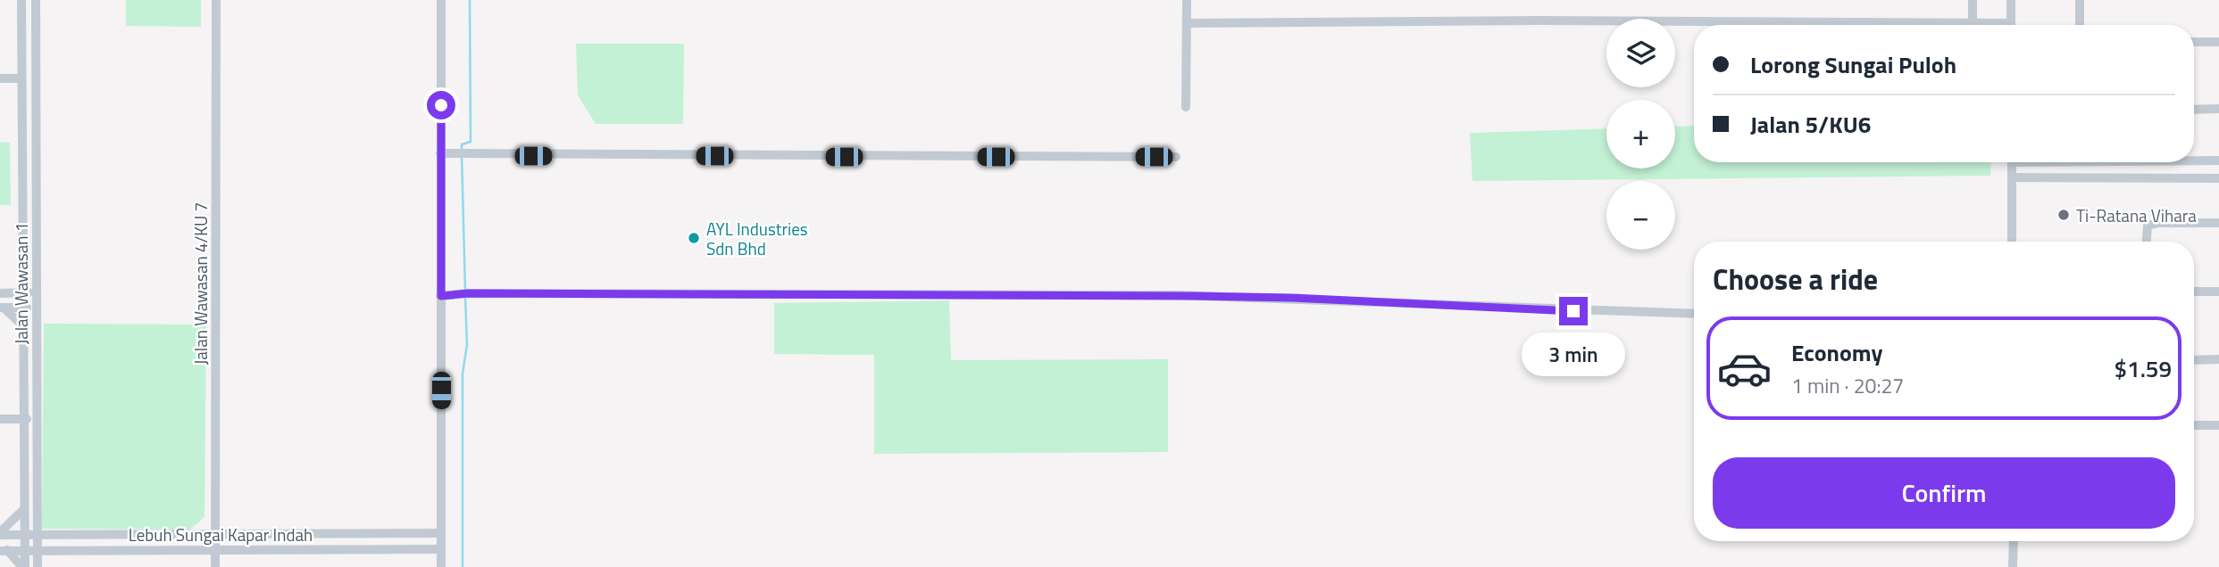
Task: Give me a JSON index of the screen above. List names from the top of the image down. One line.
{"streets":{"street":["Jalan Wawasan 1","Jalan Wawasan 4/KU 7","Lebuh Sungai Kapar Indah"]},"crossings":[["Jalan Wawasan 1","Lebuh Sungai Kapar Indah"],["Jalan Wawasan 4/KU 7","Lebuh Sungai Kapar Indah"]],"places":["Ti-Ratana Vihara","AYL Industries Sdn Bhd"],"page":{"map_buttons":["+","−"],"banner":["Lorong Sungai Puloh","Jalan 5/KU6"],"heading":"Choose a ride","list":[{"name":"Economy","note":"1 min · 20:27","value":"$1.59"}],"bubble":"3 min","buttons":"Confirm"}}
